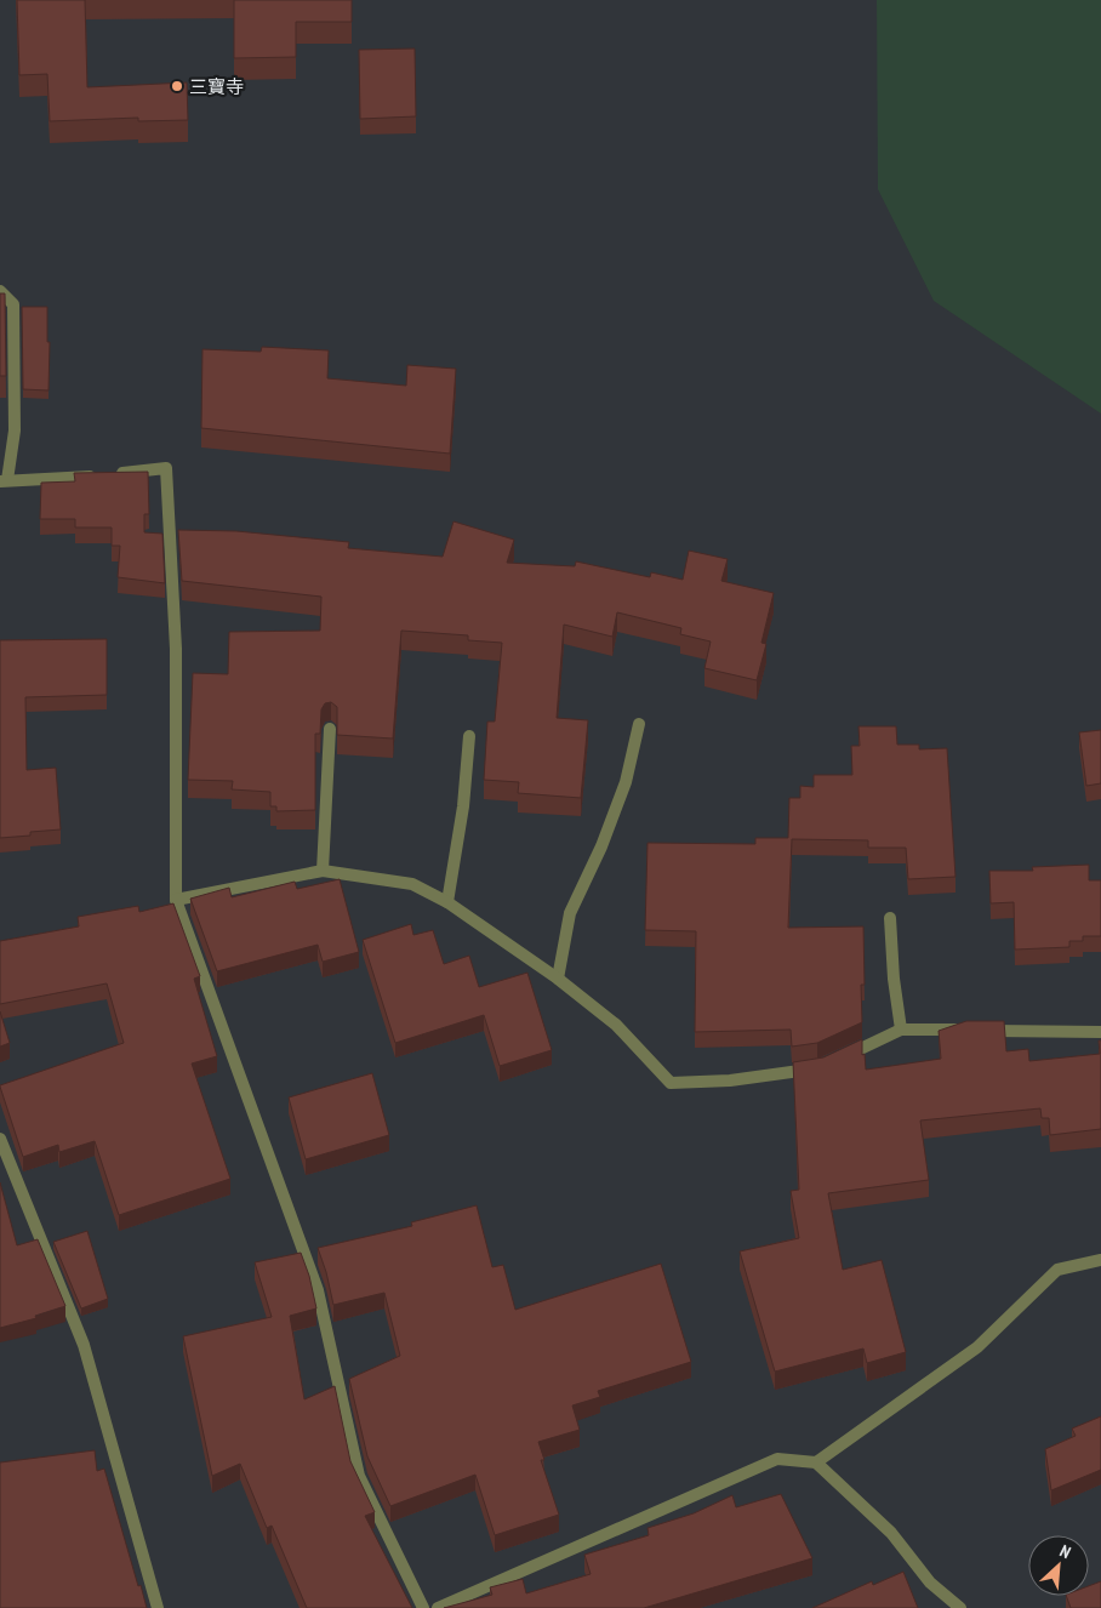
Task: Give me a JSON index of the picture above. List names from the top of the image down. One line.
{"places":["三寶寺"],"north":"top right"}
